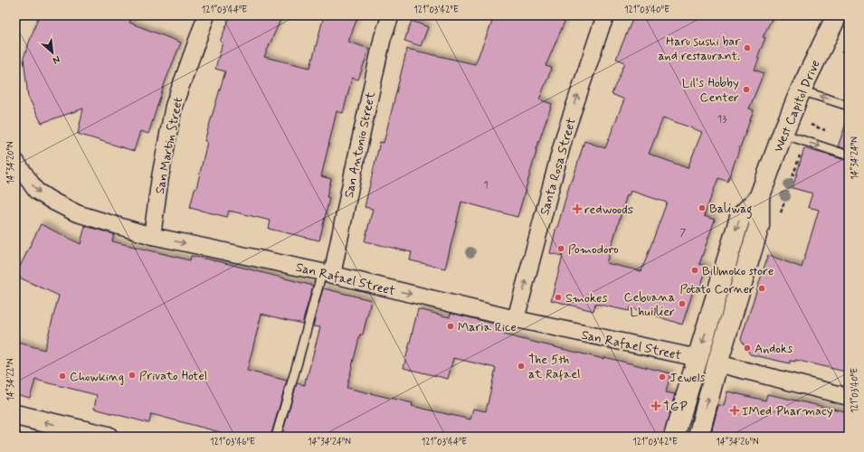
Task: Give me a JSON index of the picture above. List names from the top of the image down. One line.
{"streets":{"street":["West Capitol Drive","San Antonio Street","San Martin Street","Santa Rosa Street","San Rafael Street"]},"crossings":[["West Capitol Drive","San Rafael Street"],["San Antonio Street","San Rafael Street"],["San Martin Street","San Rafael Street"],["Santa Rosa Street","San Rafael Street"]],"one_way":["Santa Rosa Street","San Rafael Street"],"places":{"other":["Haru sushi bar and restaurant.","Lil's Hobby Center","Baliwag","Pomodoro","Billmoko store","Potato Corner","Smokes","Cebuana Lhuillier","Maria Rice","Andoks","The 5th at Rafael","Privato Hotel","Chowking","Jewels"],"health":["redwoods","TGP","IMed Pharmacy"]},"house_numbers":["13","1","7"],"north":"bottom right","coordinates":["121°03'44\"E","121°03'42\"E","121°03'40\"E","14°34'24\"N","14°34'20\"N","14°34'22\"N","121°03'46\"E","14°34'26\"N"]}
